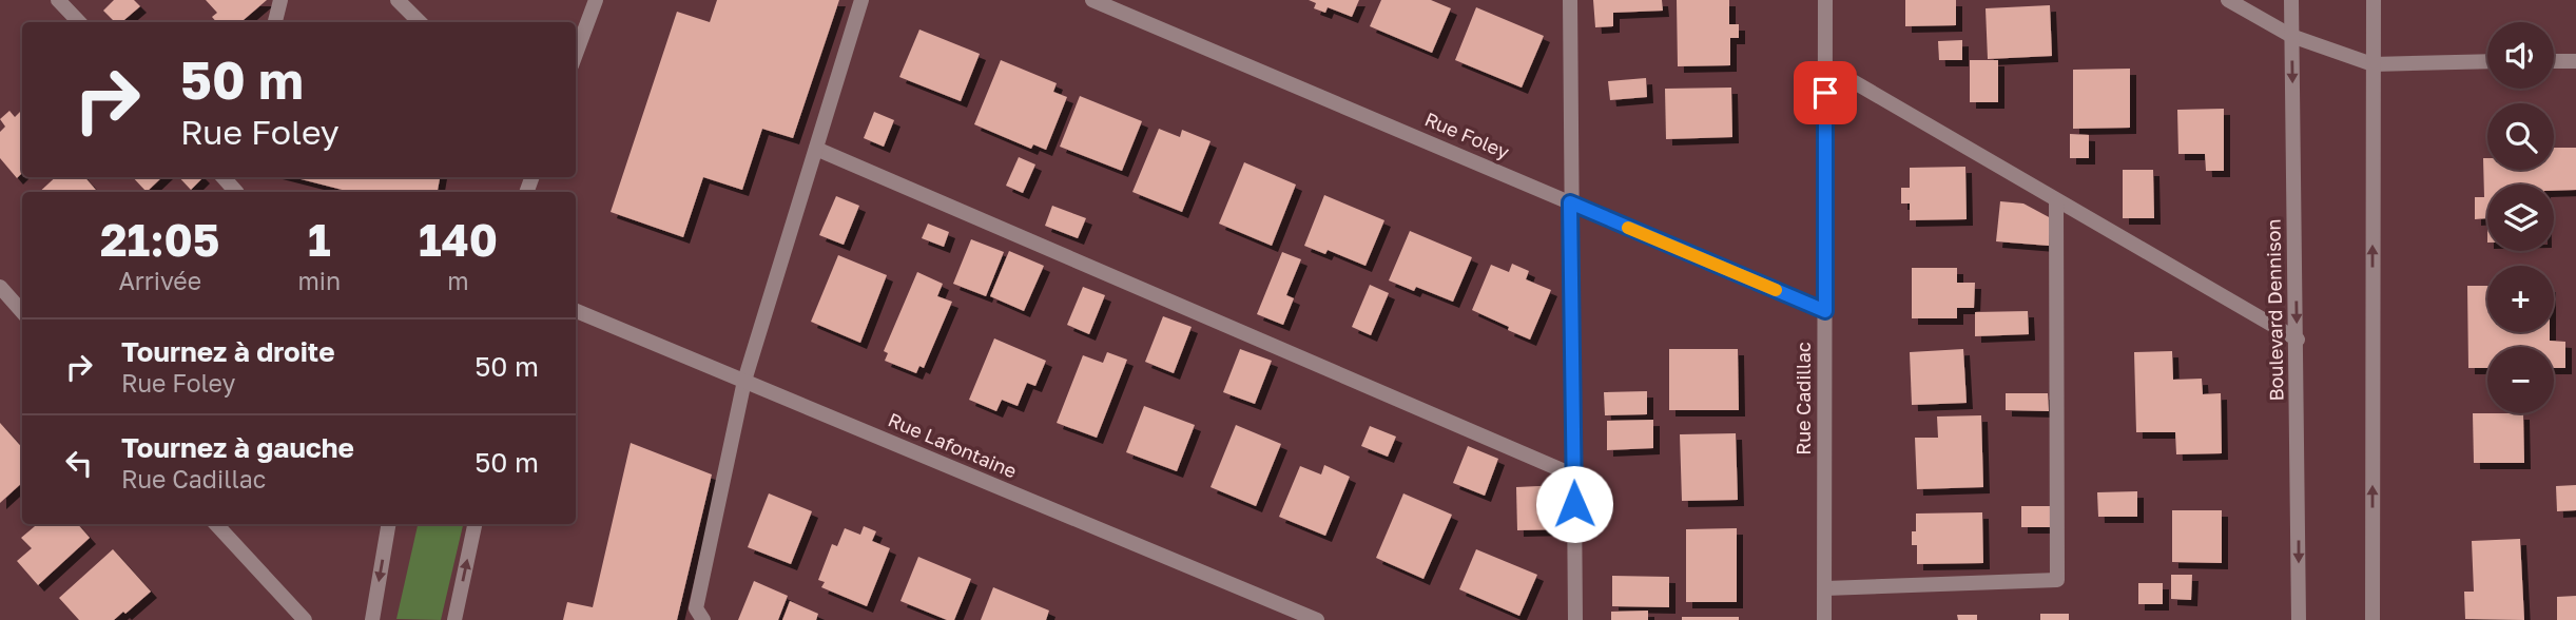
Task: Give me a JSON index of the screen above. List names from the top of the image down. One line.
{"streets":{"street":["Rue Foley","Boulevard Dennison","Rue Cadillac","Rue Lafontaine"]},"crossings":[["Rue Foley","Rue Cadillac"]],"page":{"map_buttons":["+","−"],"turn":["50 m","Rue Foley"],"eta":["21:05","Arrivée","1","min","140","m"],"list":[{"name":"Tournez à droite","note":"Rue Foley","value":"50 m"},{"name":"Tournez à gauche","note":"Rue Cadillac","value":"50 m"}]}}
